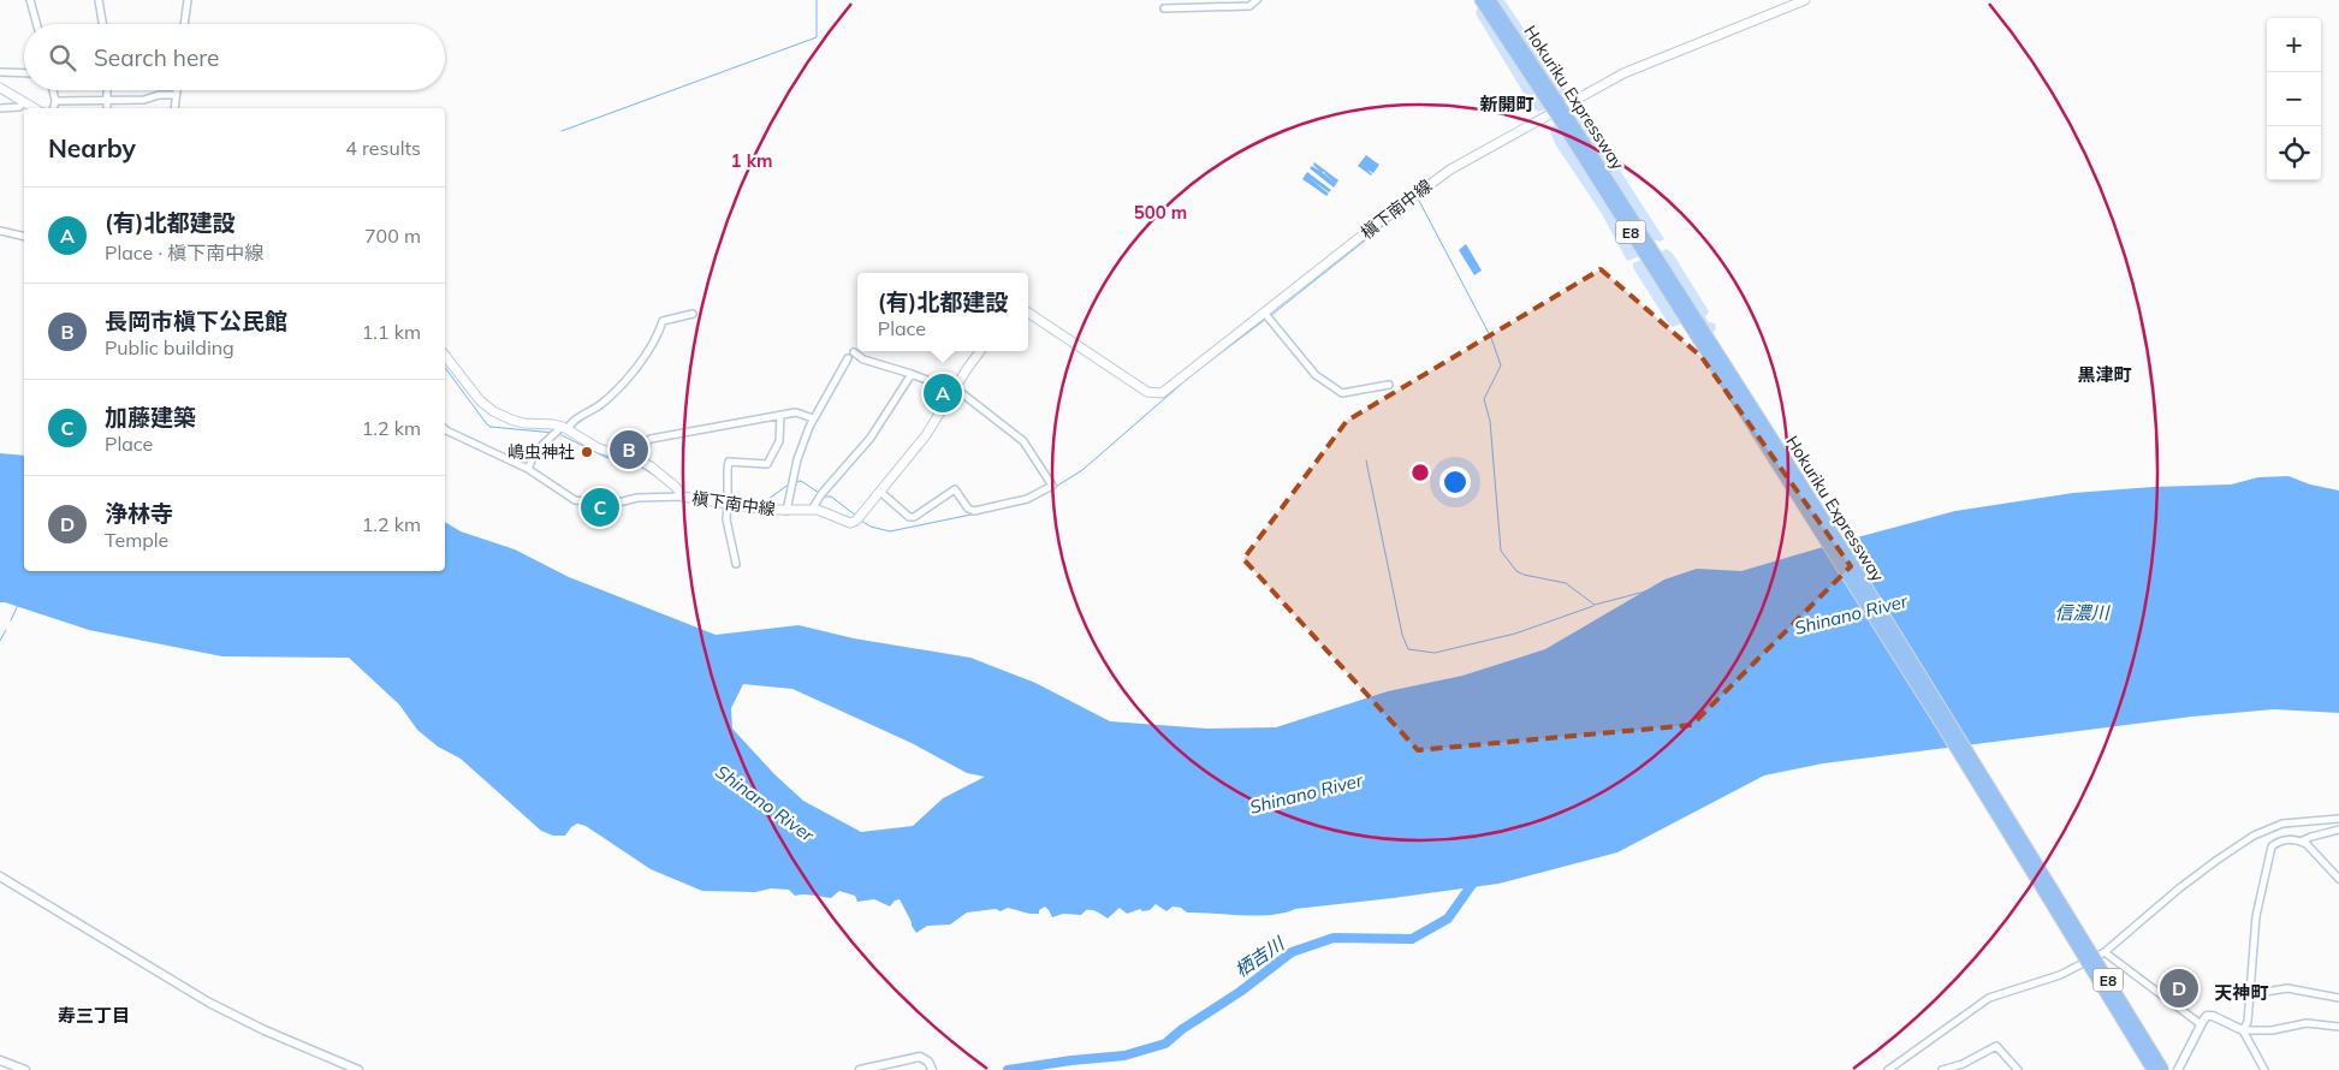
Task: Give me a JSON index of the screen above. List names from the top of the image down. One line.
{"streets":{"highway":["Hokuriku Expressway","E8"],"main road":["槇下南中線"]},"districts":["新開町","黒津町","天神町","寿三丁目"],"water":["信濃川","Shinano River","栖吉川"],"places":["嶋虫神社"],"page":{"map_buttons":["+","−"],"search":"Search here","heading":["Nearby","4 results"],"list":[{"mark":"A","name":"(有)北都建設","note":"Place · 槇下南中線","value":"700 m"},{"mark":"B","name":"長岡市槇下公民館","note":"Public building","value":"1.1 km"},{"mark":"C","name":"加藤建築","note":"Place","value":"1.2 km"},{"mark":"D","name":"浄林寺","note":"Temple","value":"1.2 km"}],"popup":["(有)北都建設","Place"],"pins":["A","B","C","D"]},"rings":["1 km","500 m"]}
